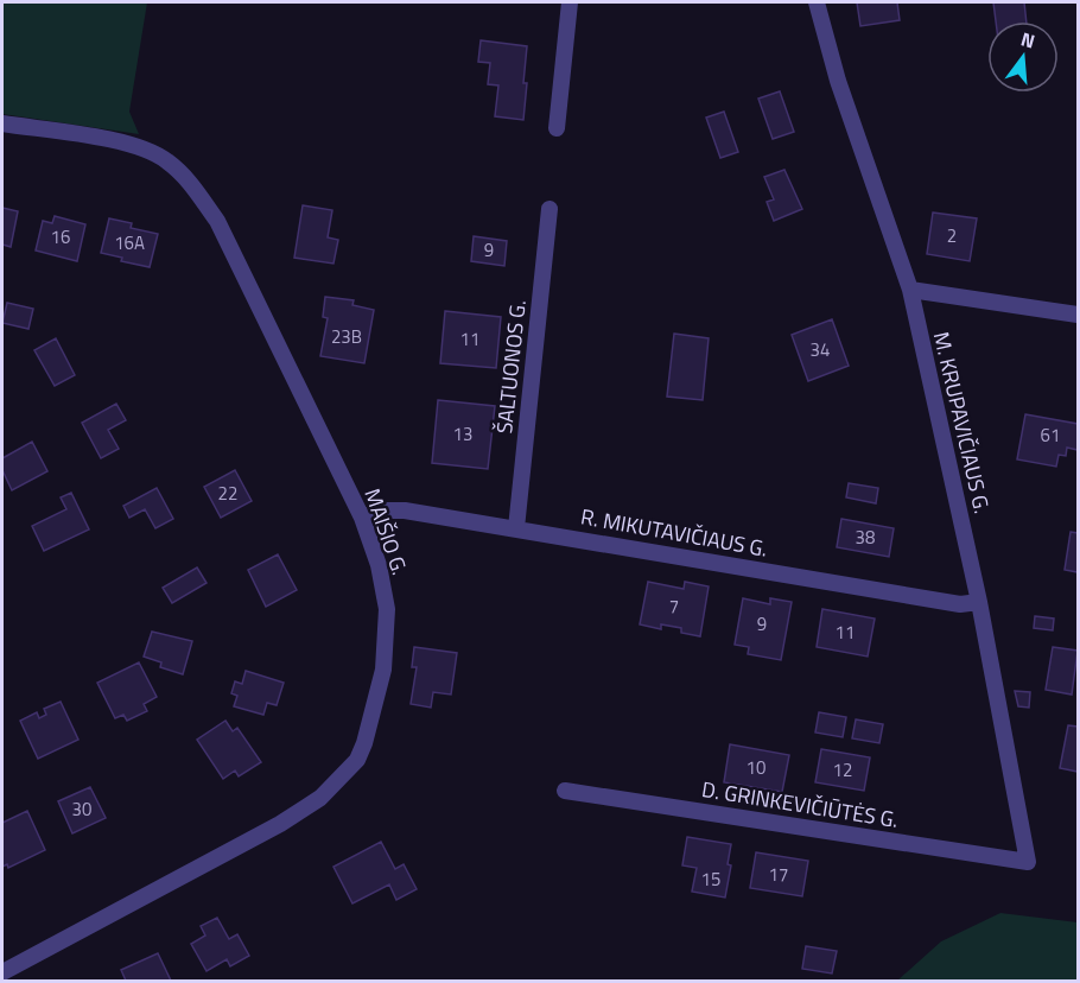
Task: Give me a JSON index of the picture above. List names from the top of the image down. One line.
{"streets":{"street":["ŠALTUONOS G.","M. KRUPAVIČIAUS G.","MAIŠIO G.","R. MIKUTAVIČIAUS G.","D. GRINKEVIČIŪTĖS G."]},"crossings":[["ŠALTUONOS G.","R. MIKUTAVIČIAUS G."],["M. KRUPAVIČIAUS G.","R. MIKUTAVIČIAUS G."],["M. KRUPAVIČIAUS G.","D. GRINKEVIČIŪTĖS G."],["MAIŠIO G.","R. MIKUTAVIČIAUS G."]],"house_numbers":["2","16","16A","9","23B","11","34","13","61","22","38","7","9","11","10","12","30","17","15"],"north":"top"}
